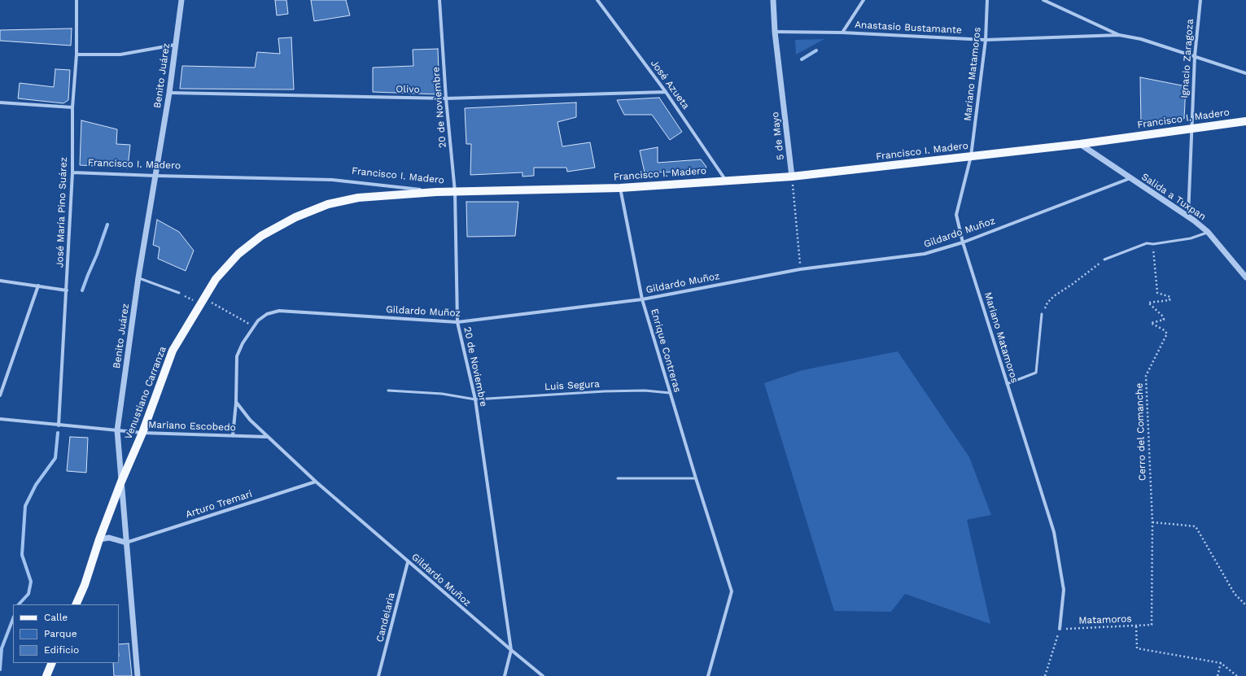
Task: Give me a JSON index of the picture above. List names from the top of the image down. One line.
{"streets":{"main road":["Francisco I. Madero","Venustiano Carranza"],"street":["Anastasio Bustamante","Ignacio Zaragoza","Mariano Matamoros","Benito Juárez","José Azueta","Olivo","20 de Noviembre","5 de Mayo","Salida a Tuxpan","José María Pino Suárez","Gildardo Muñoz","Enrique Contreras","Mariano Escobedo","Arturo Tremari","Candelaria"],"lane":["Luis Segura"],"path":["Cerro del Comanche","Matamoros"]},"crossings":[["Anastasio Bustamante","Mariano Matamoros"],["Anastasio Bustamante","5 de Mayo"],["Ignacio Zaragoza","Francisco I. Madero"],["Ignacio Zaragoza","Salida a Tuxpan"],["Mariano Matamoros","Francisco I. Madero"],["Mariano Matamoros","Gildardo Muñoz"],["Mariano Matamoros","Matamoros"],["Benito Juárez","Olivo"],["Benito Juárez","Francisco I. Madero"],["Benito Juárez","Venustiano Carranza"],["Benito Juárez","Mariano Escobedo"],["Benito Juárez","Arturo Tremari"],["José Azueta","Olivo"],["José Azueta","Francisco I. Madero"],["Olivo","20 de Noviembre"],["20 de Noviembre","Francisco I. Madero"],["20 de Noviembre","Gildardo Muñoz"],["20 de Noviembre","Luis Segura"],["Francisco I. Madero","5 de Mayo"],["Francisco I. Madero","Salida a Tuxpan"],["Francisco I. Madero","José María Pino Suárez"],["Francisco I. Madero","Enrique Contreras"],["Francisco I. Madero","Venustiano Carranza"],["Salida a Tuxpan","Gildardo Muñoz"],["José María Pino Suárez","Mariano Escobedo"],["Gildardo Muñoz","Enrique Contreras"],["Gildardo Muñoz","Mariano Escobedo"],["Gildardo Muñoz","Arturo Tremari"],["Gildardo Muñoz","Candelaria"],["Enrique Contreras","Luis Segura"],["Venustiano Carranza","Mariano Escobedo"],["Cerro del Comanche","Matamoros"]],"legend":["Calle","Parque","Edificio"]}
